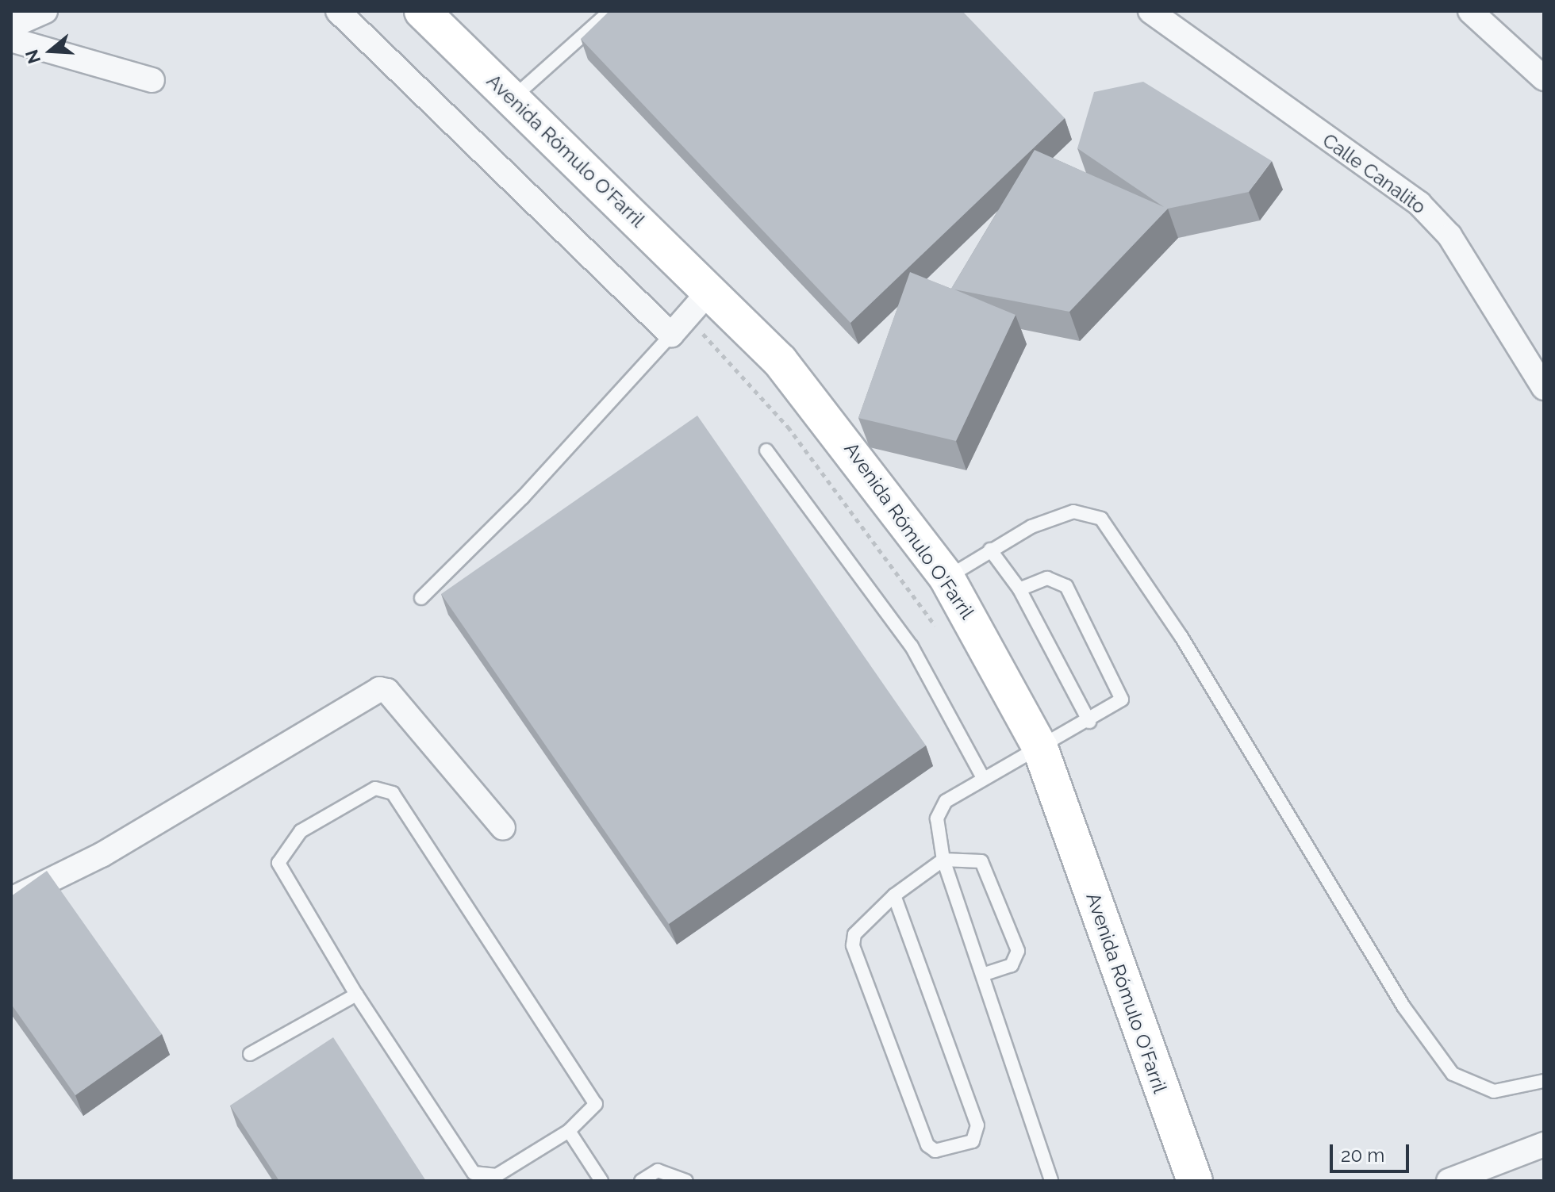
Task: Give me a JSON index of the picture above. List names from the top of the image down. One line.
{"streets":{"street":["Avenida Rómulo O'Farril","Calle Canalito"]},"scale_bar":"20 m","north":"left"}
